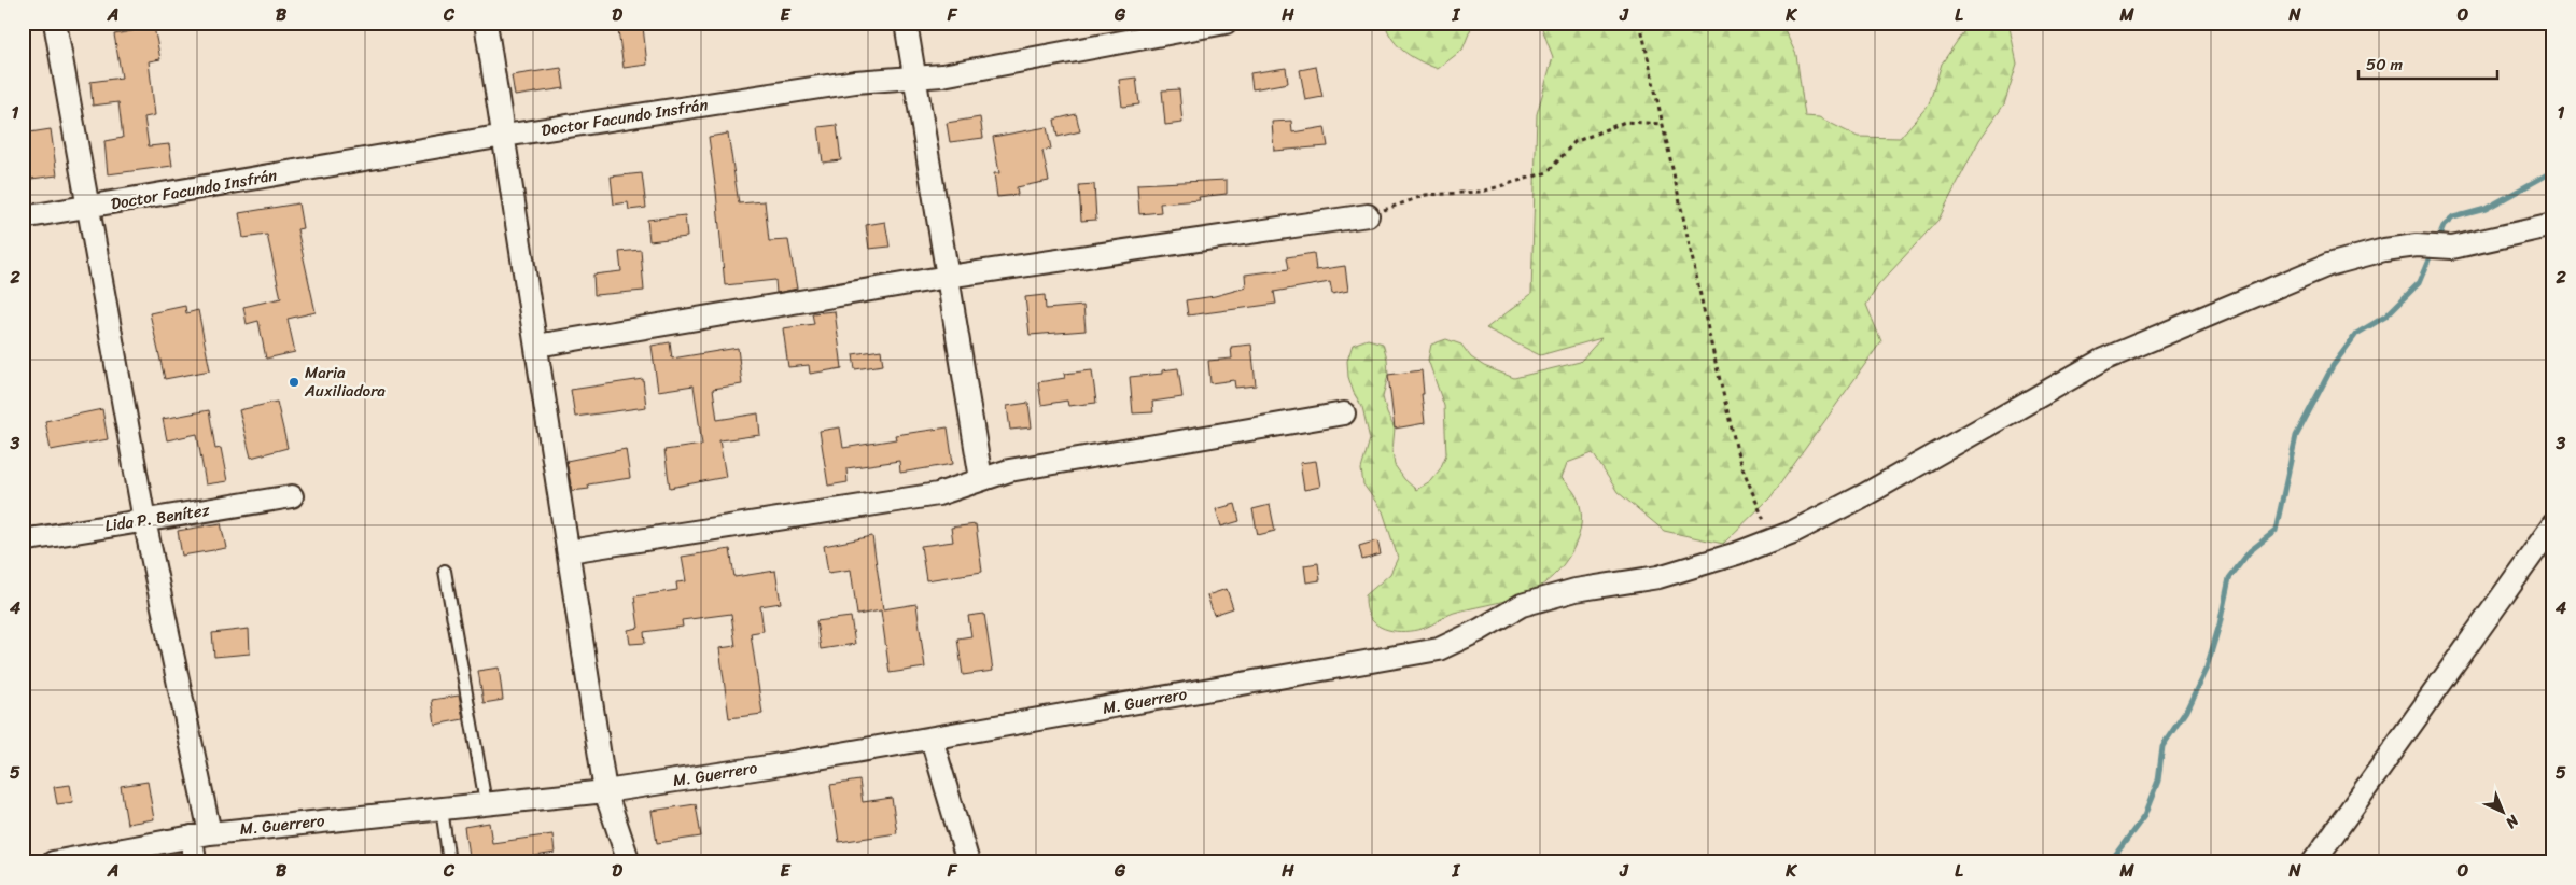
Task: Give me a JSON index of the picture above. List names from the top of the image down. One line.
{"streets":{"street":["Doctor Facundo Insfrán","Lida P. Benítez","M. Guerrero"]},"places":["Maria Auxiliadora"],"scale_bar":"50 m","north":"bottom right","grid":{"columns":["A","B","C","D","E","F","G","H","I","J","K","L","M","N","O"],"rows":["1","2","3","4","5"]}}
